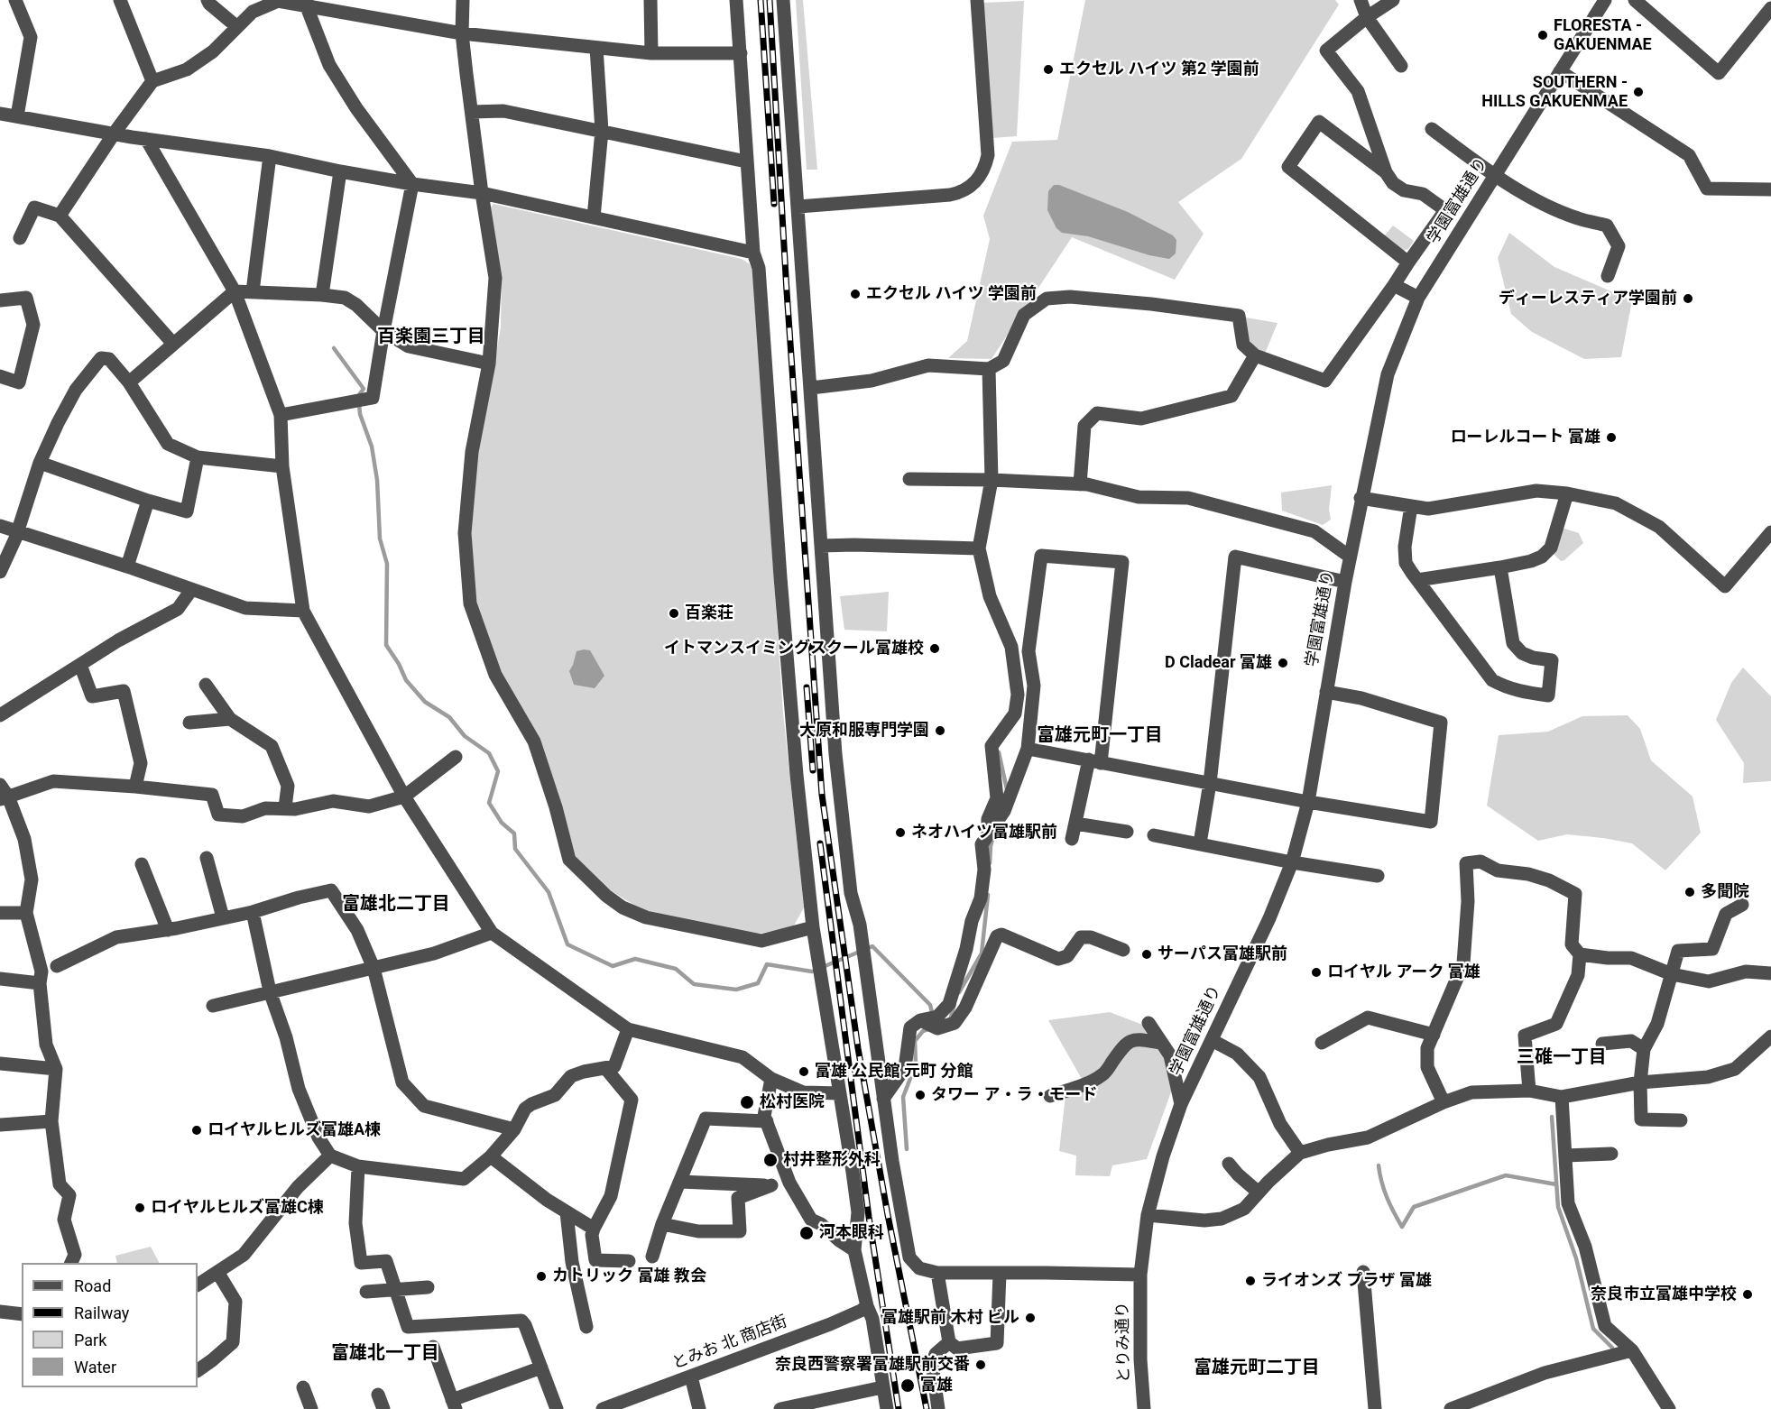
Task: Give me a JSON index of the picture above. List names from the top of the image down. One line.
{"streets":{"street":["学園富雄通り","とりみ通り","とみお 北 商店街"]},"crossings":[["学園富雄通り","とりみ通り"]],"districts":["百楽園三丁目","富雄元町一丁目","富雄北二丁目","三碓一丁目","富雄北一丁目","富雄元町二丁目"],"places":["FLORESTA - GAKUENMAE","エクセル ハイツ 第2 学園前","SOUTHERN - HILLS GAKUENMAE","エクセル ハイツ 学園前","ディーレスティア学園前","ローレルコート 富雄","百楽荘","イトマンスイミングスクール富雄校","D Cladear 富雄","大原和服専門学園","ネオハイツ富雄駅前","多聞院","サーパス富雄駅前","ロイヤル アーク 富雄","富雄 公民館 元町 分館","タワー ア・ラ・モード","松村医院","ロイヤルヒルズ富雄A棟","村井整形外科","ロイヤルヒルズ富雄C棟","河本眼科","カトリック 富雄 教会","ライオンズ プラザ 富雄","奈良市立富雄中学校","富雄駅前 木村 ビル","奈良西警察署富雄駅前交番","富雄"],"legend":["Road","Railway","Park","Water"]}
